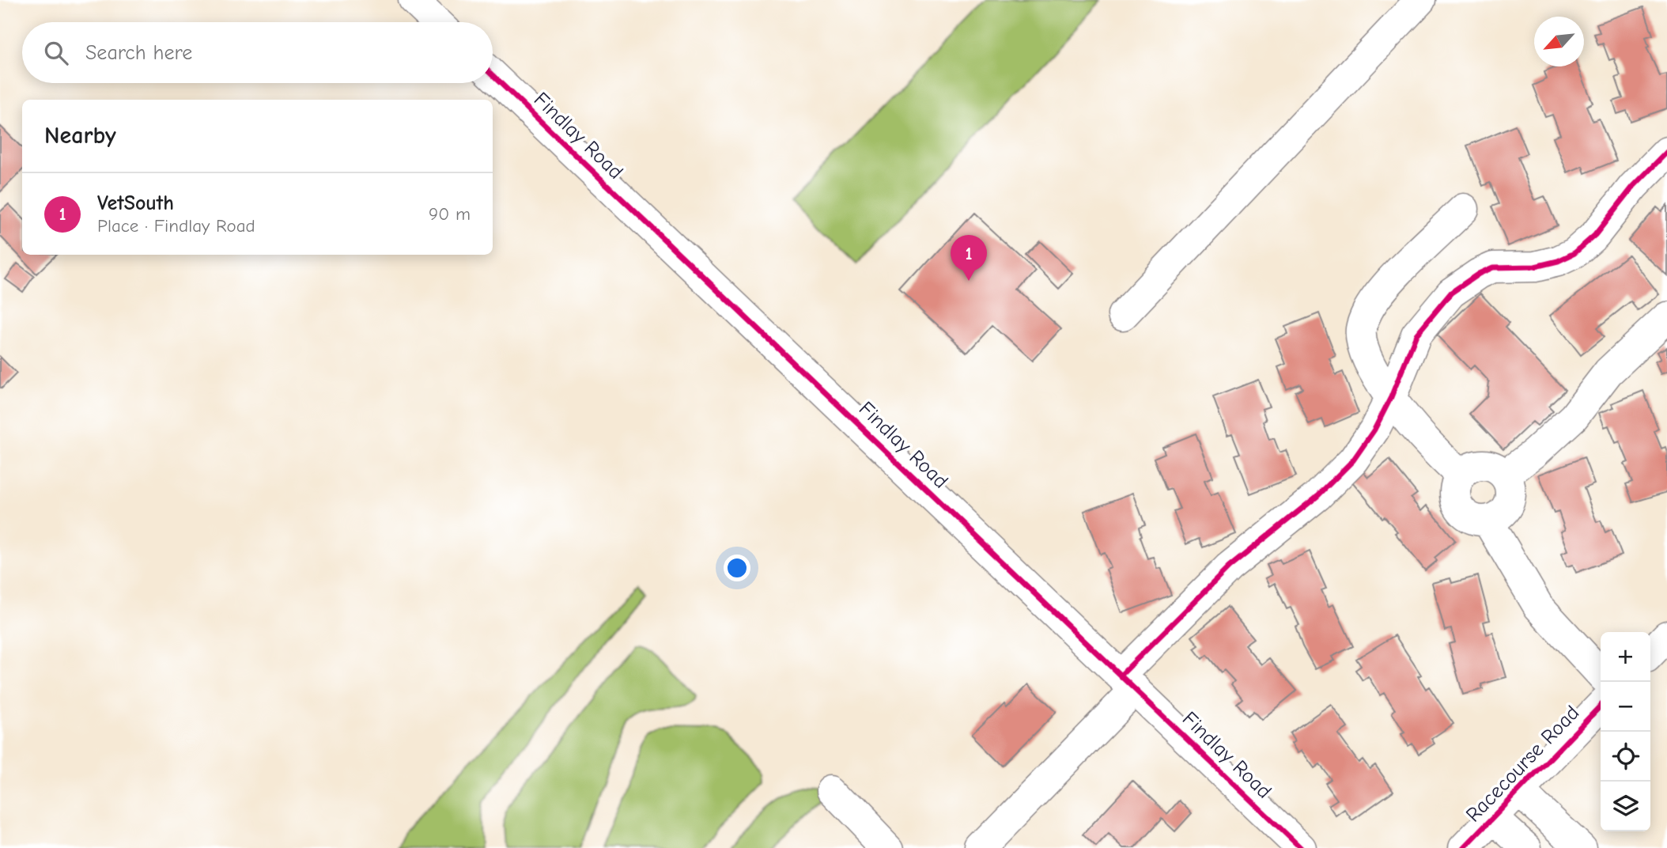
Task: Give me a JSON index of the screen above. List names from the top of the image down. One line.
{"streets":{"street":["Findlay Road","Racecourse Road"]},"north":"bottom left","page":{"search":"Search here","heading":"Nearby","list":[{"mark":"1","name":"VetSouth","note":"Place · Findlay Road","value":"90 m"}],"pins":"1","map_buttons":["+","−"]}}
